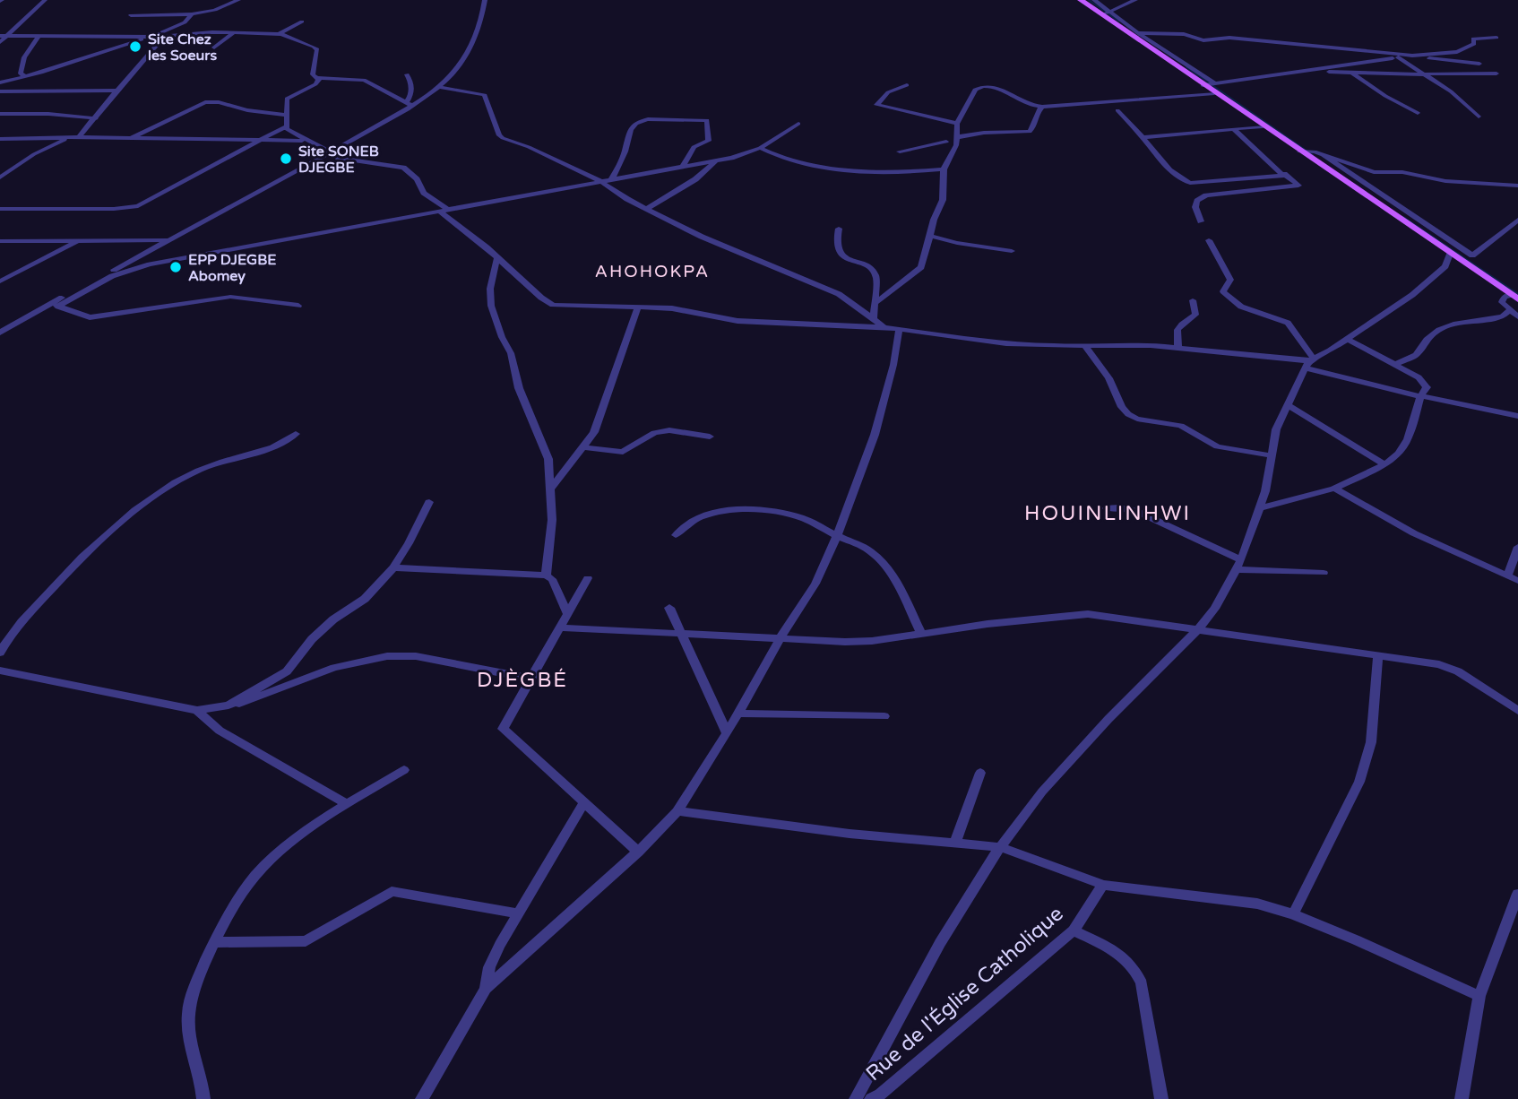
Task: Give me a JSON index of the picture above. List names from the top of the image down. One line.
{"streets":{"street":["Rue de l'Église Catholique"]},"districts":["AHOHOKPA","HOUINLINHWI","DJÈGBÉ"],"places":["Site Chez les Soeurs","Site SONEB DJEGBE","EPP DJEGBE Abomey"]}
